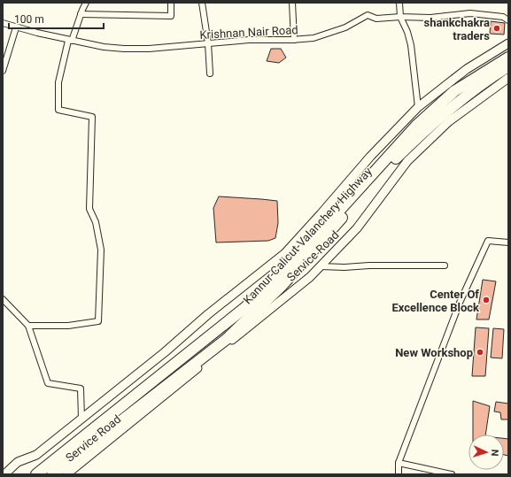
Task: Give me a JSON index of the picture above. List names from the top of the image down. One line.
{"streets":{"highway":["Kannur-Calicut-Valanchery Highway"],"street":["Krishnan Nair Road","Service Road"]},"places":["shankchakra traders","Center Of Excellence Block","New Workshop"],"scale_bar":"100 m","north":"right"}
